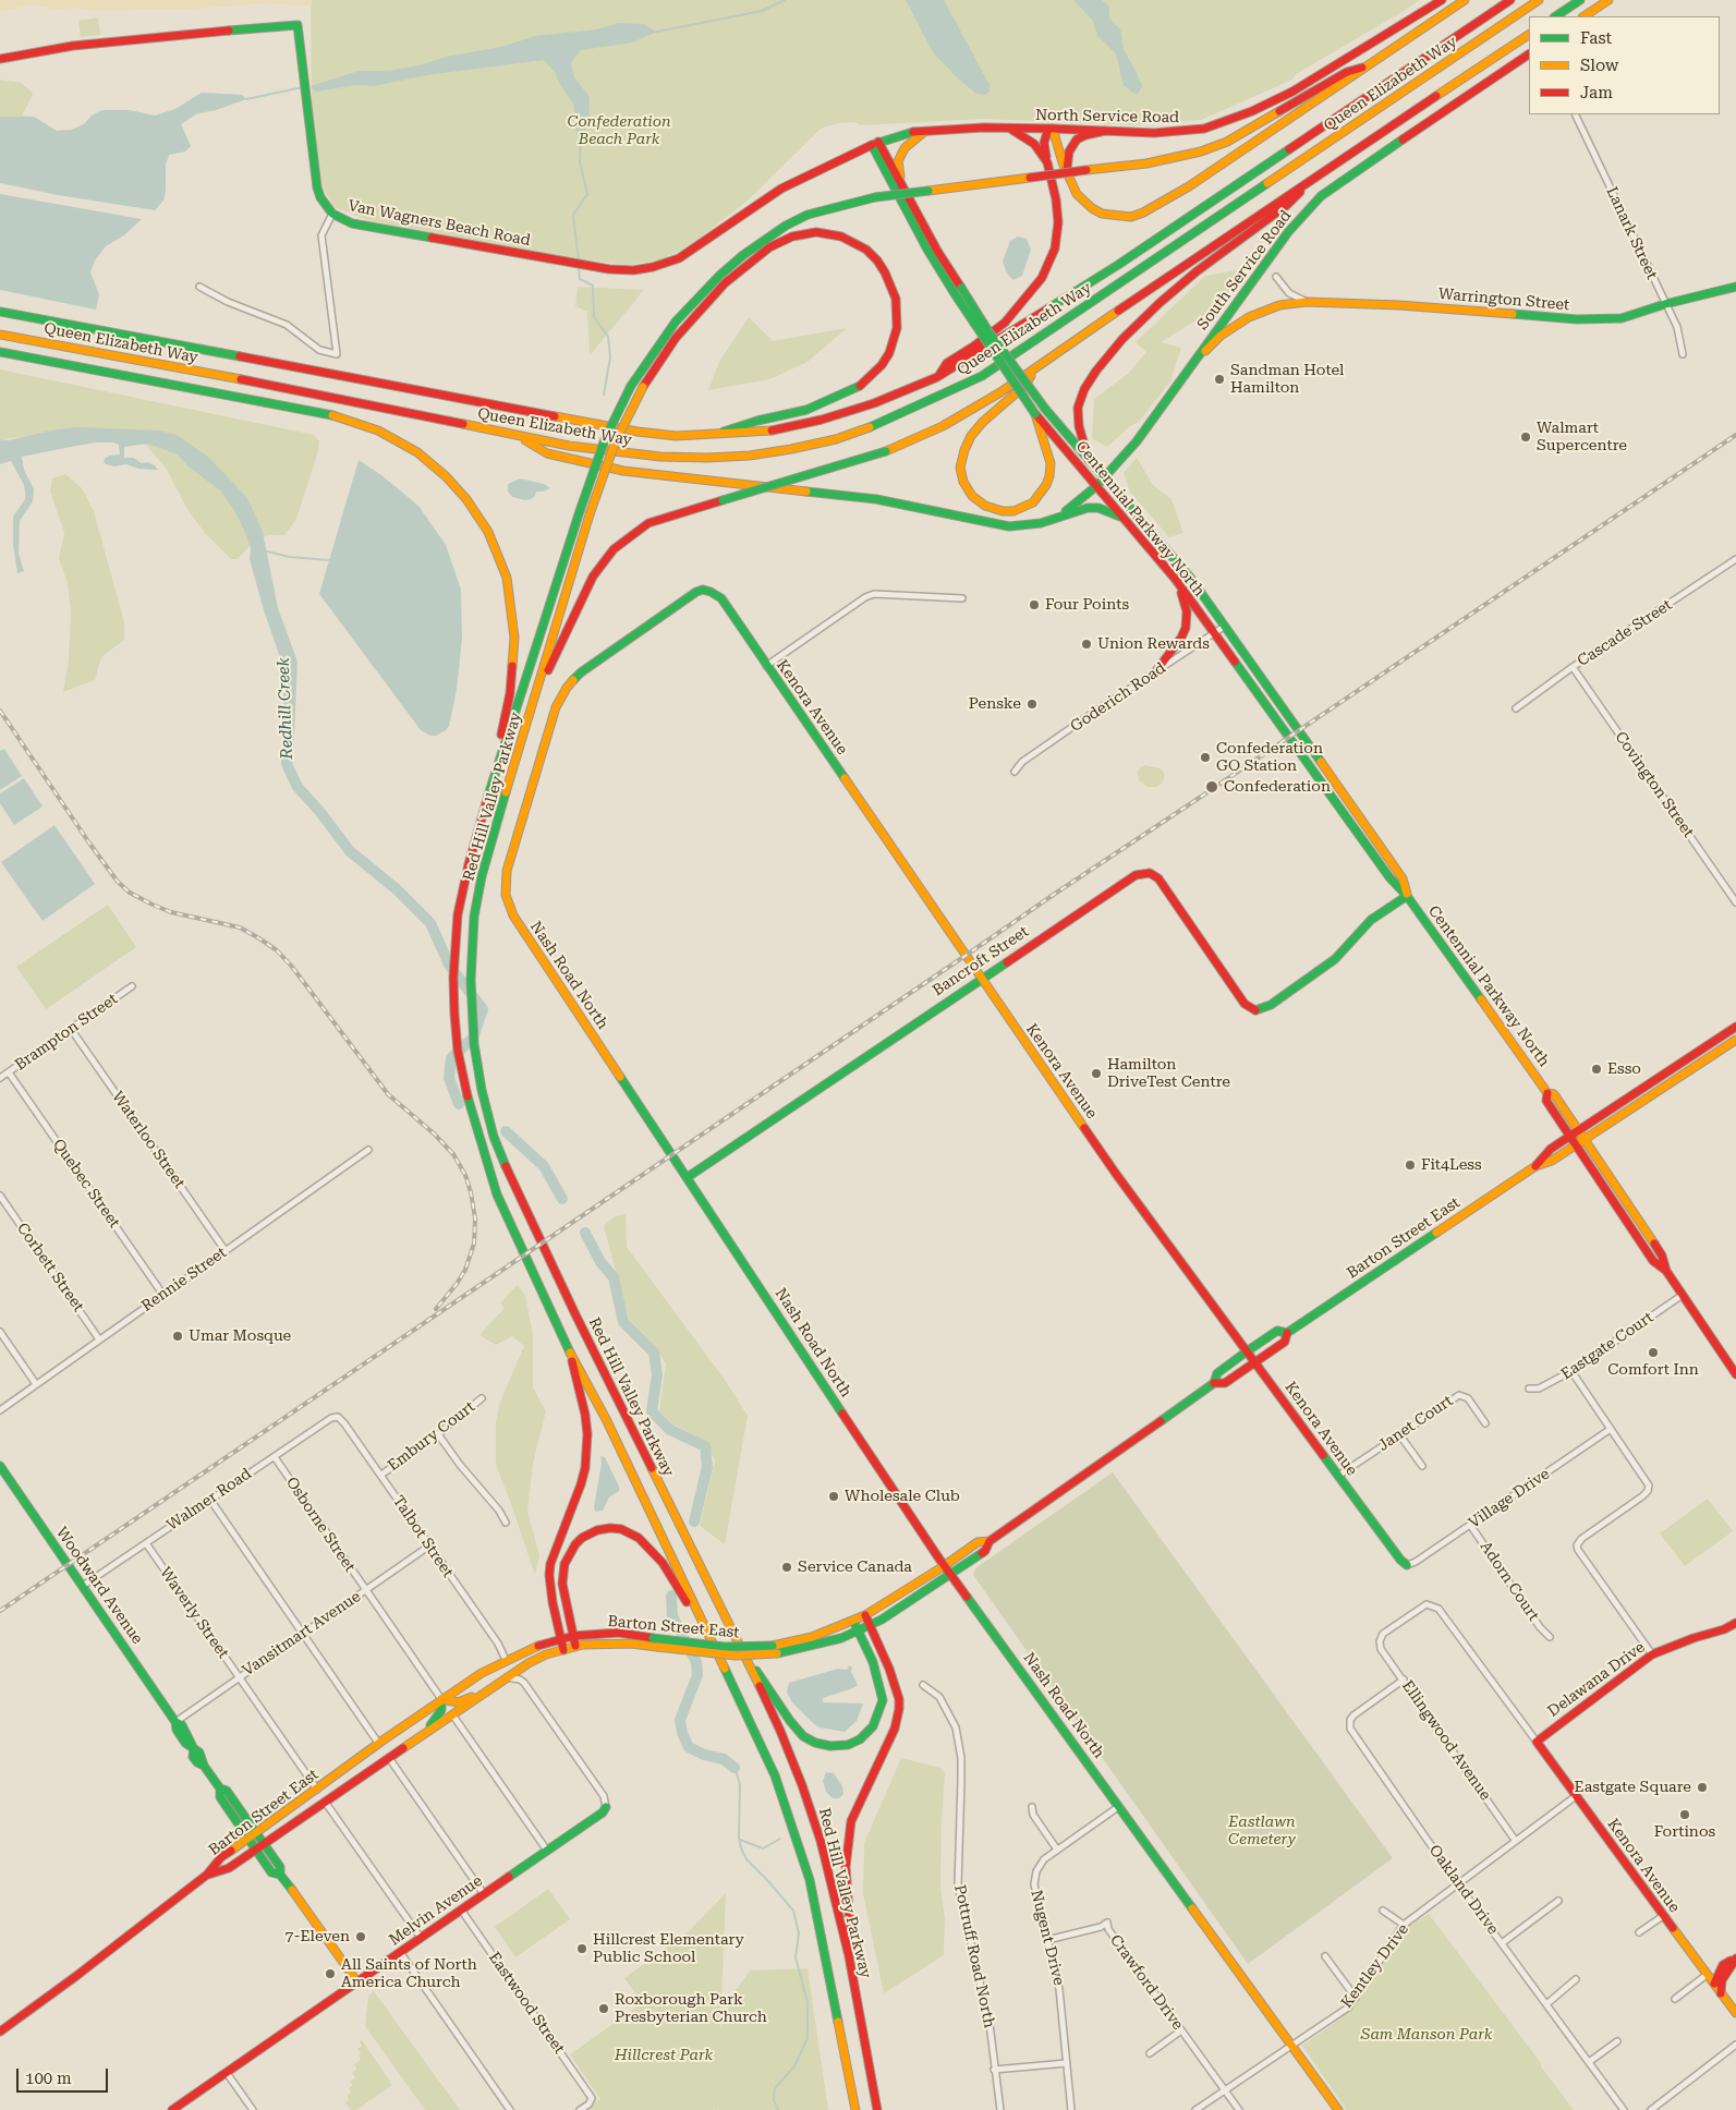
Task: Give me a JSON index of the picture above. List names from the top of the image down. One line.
{"streets":{"main road":["Queen Elizabeth Way","North Service Road","Van Wagners Beach Road","South Service Road","Warrington Street","Centennial Parkway North","Kenora Avenue","Red Hill Valley Parkway","Bancroft Street","Nash Road North","Barton Street East","Woodward Avenue","Delawana Drive","Melvin Avenue"],"street":["Lanark Street","Cascade Street","Goderich Road","Covington Street","Brampton Street","Waterloo Street","Quebec Street","Corbett Street","Rennie Street","Eastgate Court","Janet Court","Embury Court","Village Drive","Walmer Road","Osborne Street","Talbot Street","Adorn Court","Waverly Street","Vansitmart Avenue","Ellingwood Avenue","Oakland Drive","Nugent Drive","Pottruff Road North","Kentley Drive","Crawford Drive","Eastwood Street"]},"crossings":[["North Service Road","Van Wagners Beach Road"],["North Service Road","Centennial Parkway North"],["Van Wagners Beach Road","Centennial Parkway North"],["Lanark Street","Warrington Street"],["South Service Road","Warrington Street"],["South Service Road","Centennial Parkway North"],["Centennial Parkway North","Goderich Road"],["Centennial Parkway North","Bancroft Street"],["Centennial Parkway North","Barton Street East"],["Centennial Parkway North","Eastgate Court"],["Cascade Street","Covington Street"],["Kenora Avenue","Bancroft Street"],["Kenora Avenue","Nash Road North"],["Kenora Avenue","Barton Street East"],["Kenora Avenue","Janet Court"],["Kenora Avenue","Village Drive"],["Kenora Avenue","Delawana Drive"],["Kenora Avenue","Ellingwood Avenue"],["Kenora Avenue","Kentley Drive"],["Bancroft Street","Nash Road North"],["Nash Road North","Barton Street East"],["Nash Road North","Nugent Drive"],["Nash Road North","Kentley Drive"],["Brampton Street","Waterloo Street"],["Brampton Street","Quebec Street"],["Waterloo Street","Rennie Street"],["Quebec Street","Rennie Street"],["Barton Street East","Osborne Street"],["Barton Street East","Talbot Street"],["Barton Street East","Woodward Avenue"],["Barton Street East","Waverly Street"],["Corbett Street","Rennie Street"],["Embury Court","Talbot Street"],["Village Drive","Adorn Court"],["Walmer Road","Osborne Street"],["Walmer Road","Talbot Street"],["Walmer Road","Woodward Avenue"],["Walmer Road","Waverly Street"],["Osborne Street","Vansitmart Avenue"],["Talbot Street","Vansitmart Avenue"],["Woodward Avenue","Vansitmart Avenue"],["Woodward Avenue","Melvin Avenue"],["Waverly Street","Vansitmart Avenue"],["Ellingwood Avenue","Oakland Drive"],["Ellingwood Avenue","Kentley Drive"],["Oakland Drive","Kentley Drive"],["Melvin Avenue","Eastwood Street"],["Nugent Drive","Crawford Drive"],["Kentley Drive","Crawford Drive"]],"water":["Redhill Creek"],"parks":["Confederation Beach Park","Eastlawn Cemetery","Sam Manson Park","Hillcrest Park"],"places":["Sandman Hotel Hamilton","Walmart Supercentre","Four Points","Union Rewards","Penske","Confederation GO Station","Confederation","Esso","Hamilton DriveTest Centre","Fit4Less","Umar Mosque","Comfort Inn","Wholesale Club","Service Canada","Eastgate Square","Fortinos","7-Eleven","Hillcrest Elementary Public School","All Saints of North America Church","Roxborough Park Presbyterian Church"],"legend":["Fast","Slow","Jam"],"scale_bar":"100 m"}
